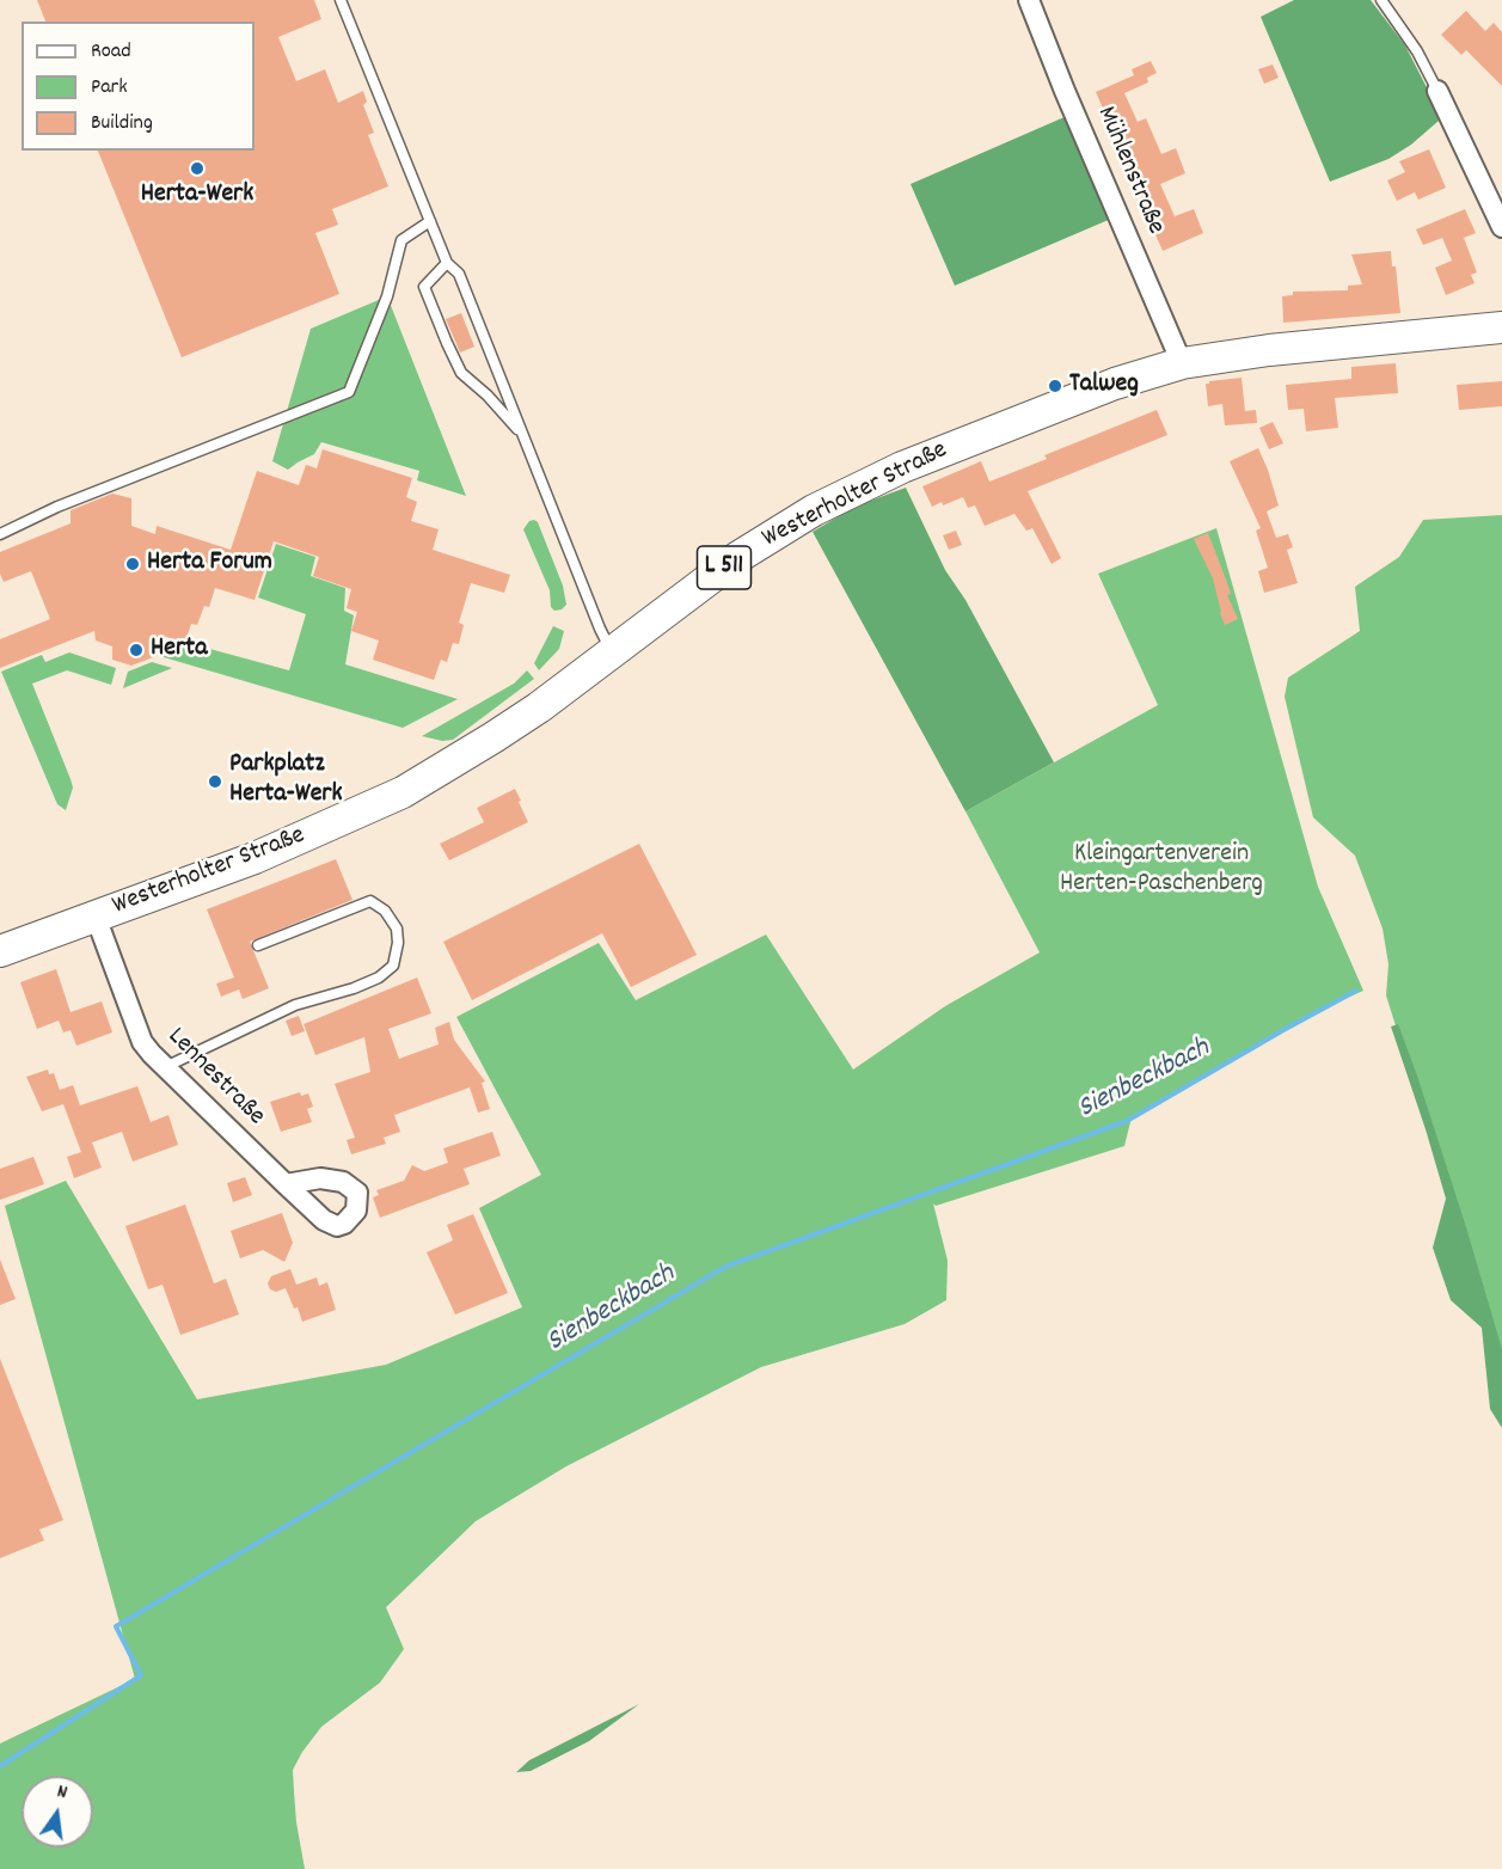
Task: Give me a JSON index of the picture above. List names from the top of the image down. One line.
{"streets":{"main road":["Westerholter Straße","L 511"],"street":["Mühlenstraße","Lennestraße"]},"crossings":[["Mühlenstraße","Westerholter Straße"],["Westerholter Straße","Lennestraße"]],"water":["Sienbeckbach"],"parks":["Kleingartenverein Herten-Paschenberg"],"places":["Herta-Werk","Talweg","Herta Forum","Herta","Parkplatz Herta-Werk"],"legend":["Road","Park","Building"],"north":"top"}
